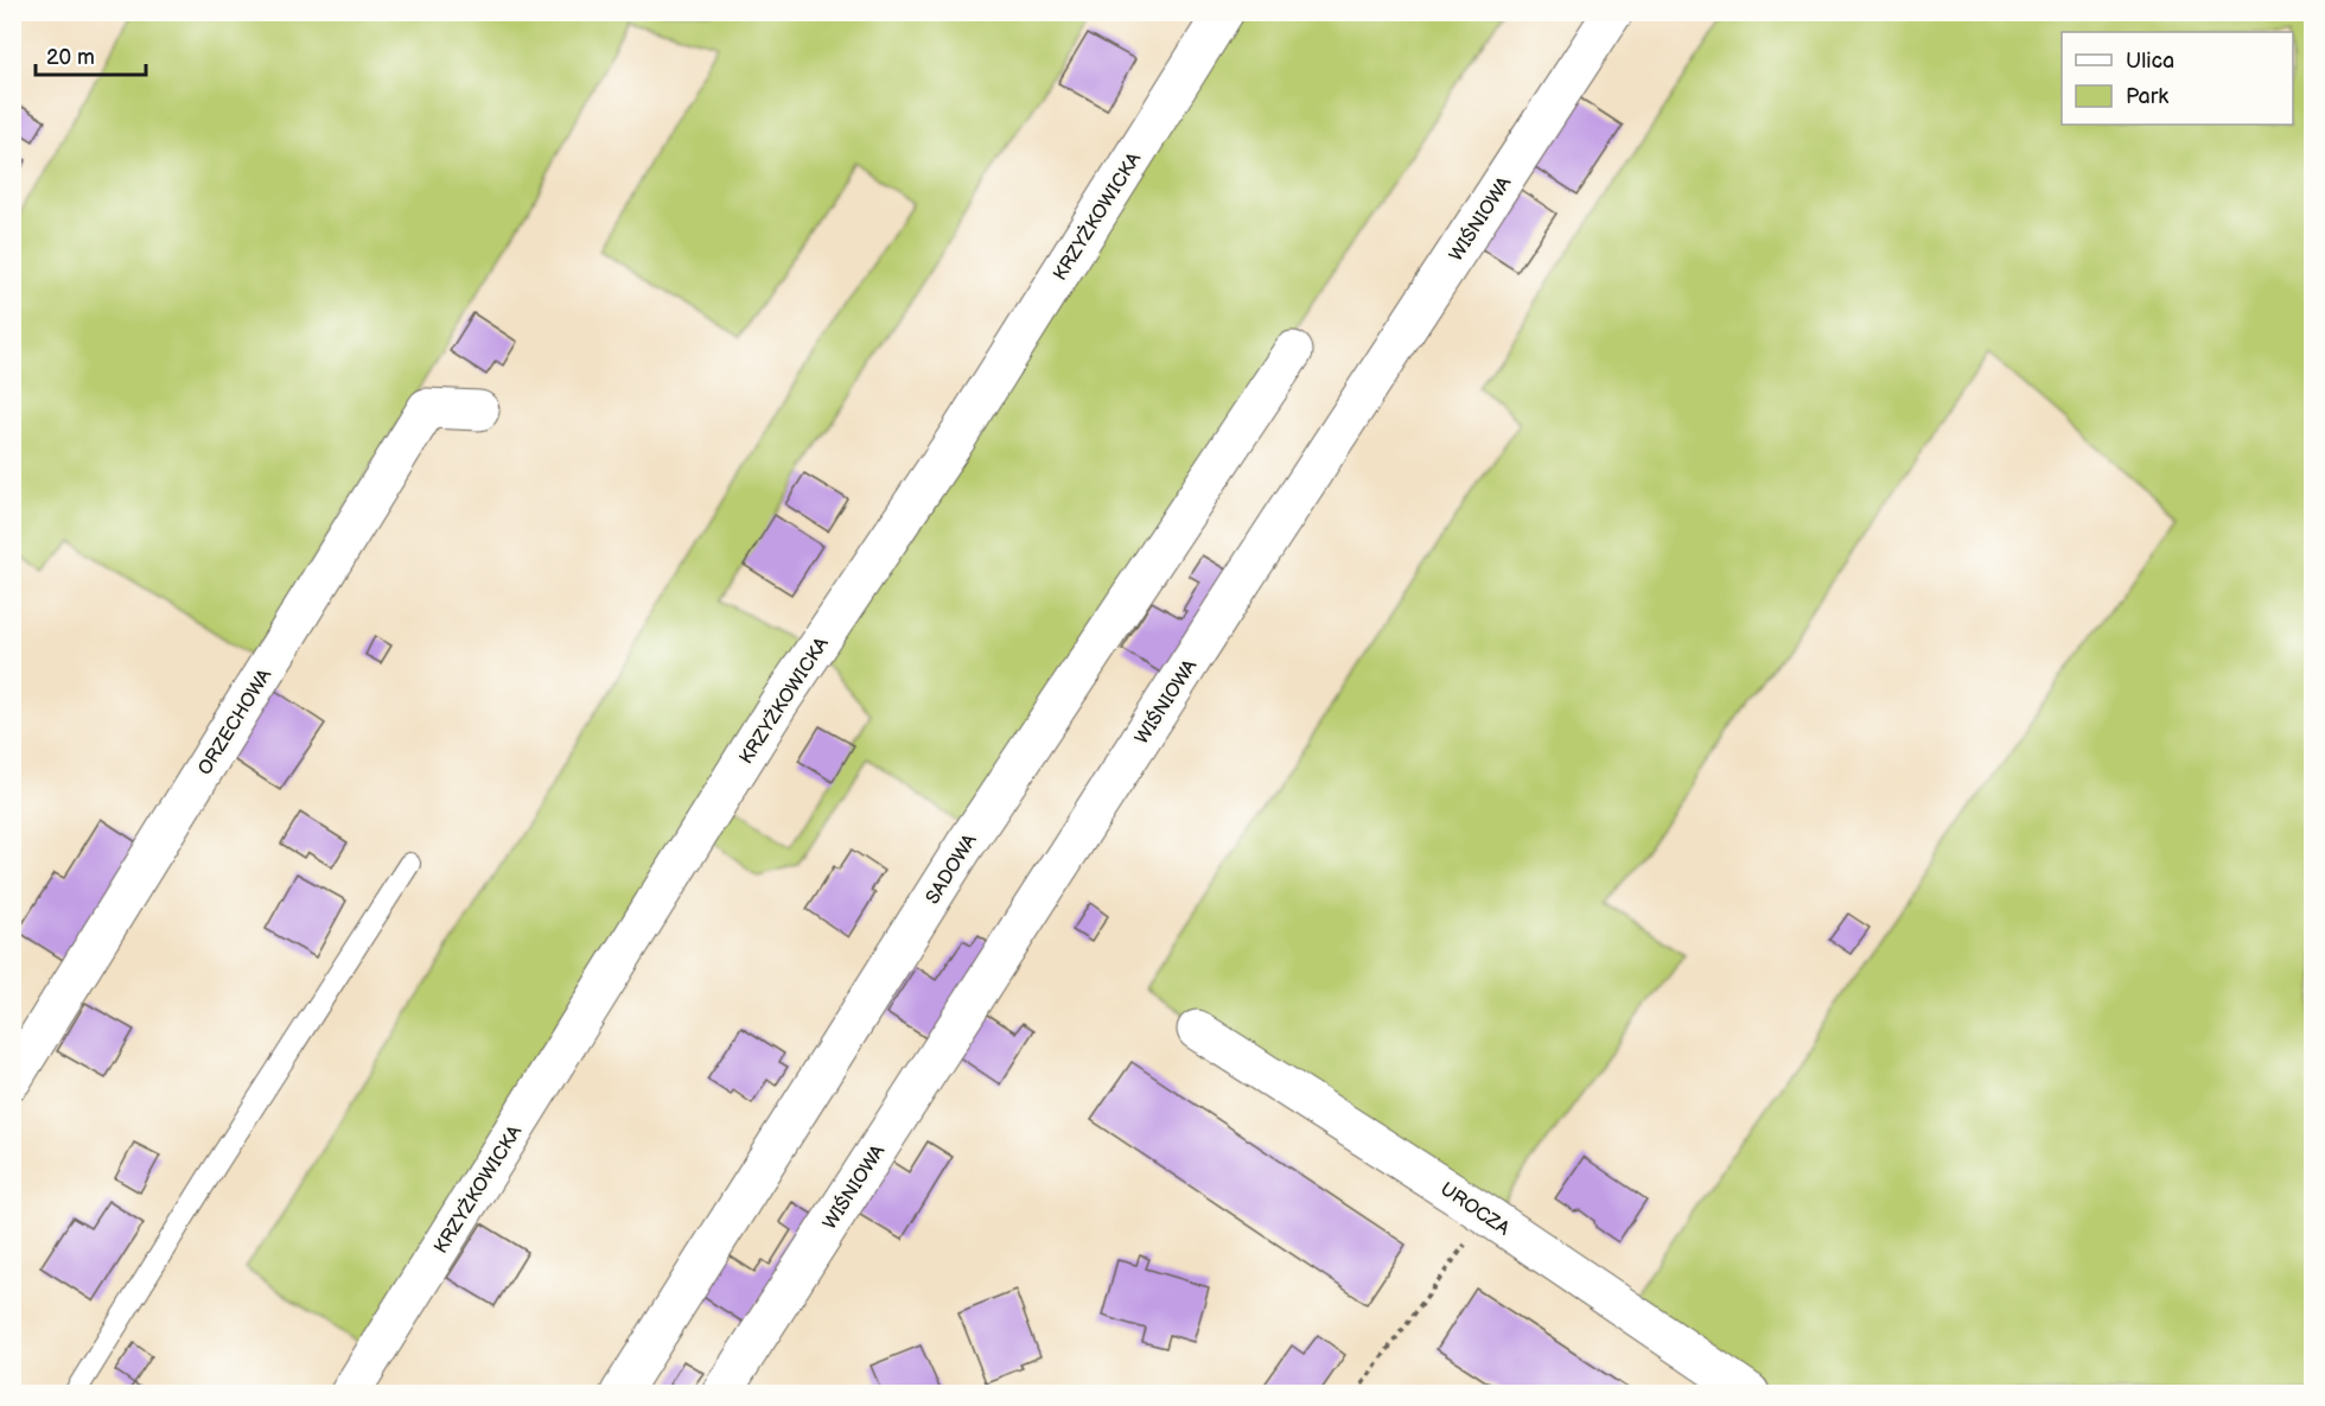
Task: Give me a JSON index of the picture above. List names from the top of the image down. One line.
{"streets":{"street":["KRZYŻKOWICKA","WIŚNIOWA","ORZECHOWA","SADOWA","UROCZA"]},"legend":["Ulica","Park"],"scale_bar":"20 m"}
